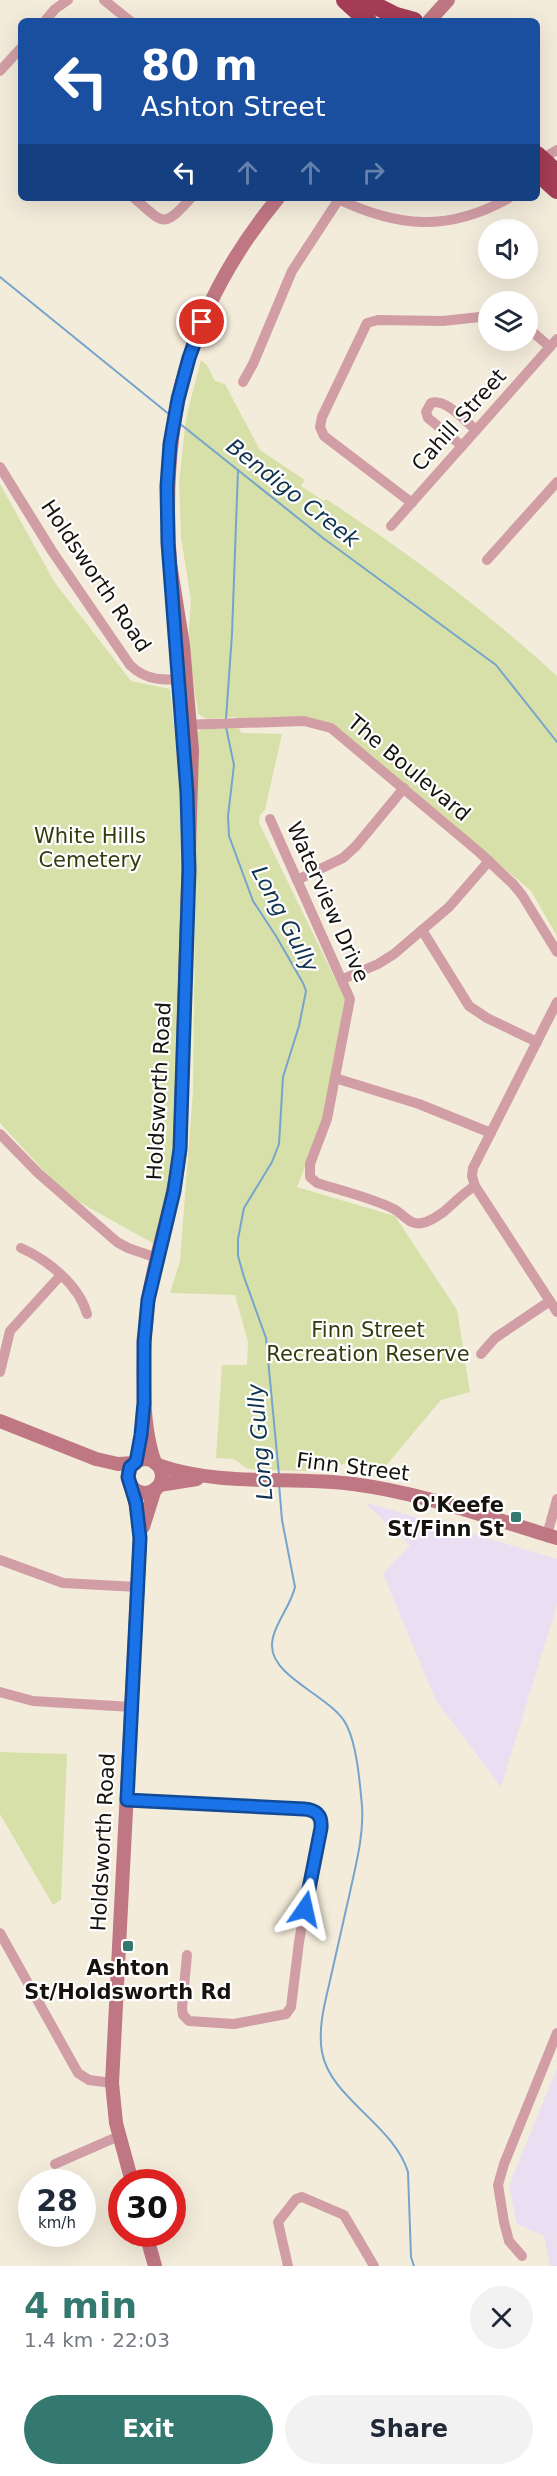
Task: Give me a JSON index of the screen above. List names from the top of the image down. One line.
{"streets":{"main road":["Holdsworth Road","Finn Street"],"street":["Cahill Street","The Boulevard","Waterview Drive"]},"crossings":[["Holdsworth Road","The Boulevard"],["Holdsworth Road","Finn Street"]],"water":["Bendigo Creek","Long Gully"],"parks":["White Hills Cemetery","Finn Street Recreation Reserve"],"places":{"transit":["O'Keefe St/Finn St","Ashton St/Holdsworth Rd"]},"page":{"turn":["80 m","Ashton Street"],"speed":"28 km/h","limit":"30","heading":["4 min","1.4 km · 22:03"],"buttons":["Exit","Share"]}}
